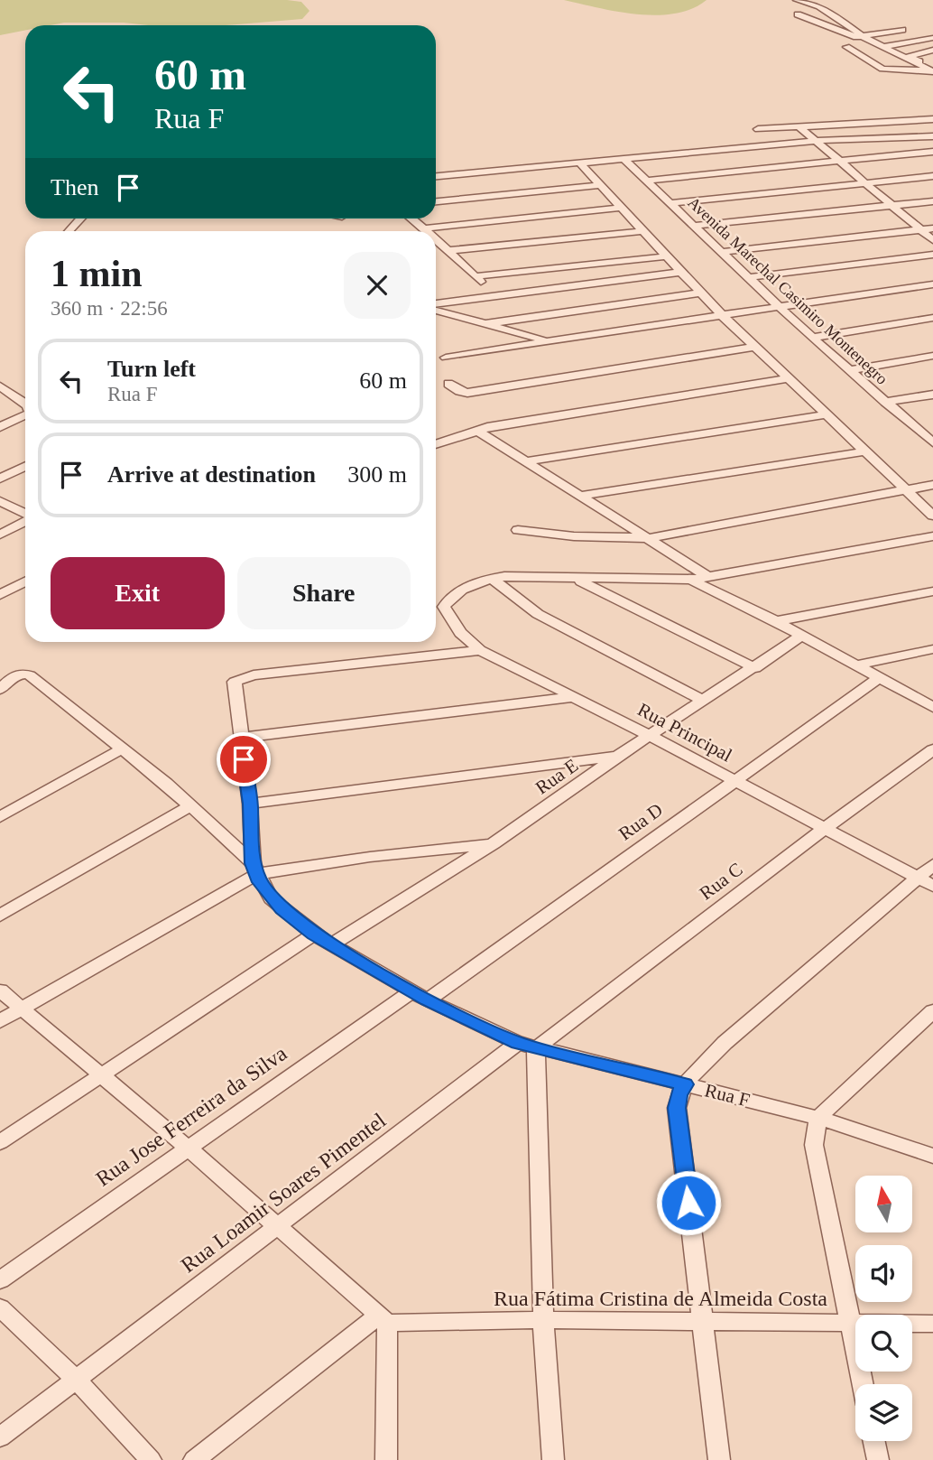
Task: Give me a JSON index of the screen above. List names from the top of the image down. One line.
{"streets":{"street":["Avenida Marechal Casimiro Montenegro","Rua Principal","Rua E","Rua D","Rua C","Rua F","Rua Jose Ferreira da Silva","Rua Loamir Soares Pimentel","Rua Fátima Cristina de Almeida Costa"]},"crossings":[["Rua Principal","Rua E"],["Rua Principal","Rua D"],["Rua Principal","Rua C"],["Rua Principal","Rua F"],["Rua E","Rua F"],["Rua D","Rua F"],["Rua D","Rua Jose Ferreira da Silva"],["Rua C","Rua F"],["Rua C","Rua Loamir Soares Pimentel"],["Rua F","Rua Jose Ferreira da Silva"],["Rua F","Rua Loamir Soares Pimentel"]],"north":"top","page":{"turn":["60 m","Rua F"],"then":"Then","heading":["1 min","360 m · 22:56"],"list":[{"name":"Turn left","note":"Rua F","value":"60 m"},{"name":"Arrive at destination","value":"300 m"}],"buttons":["Exit","Share"]}}
